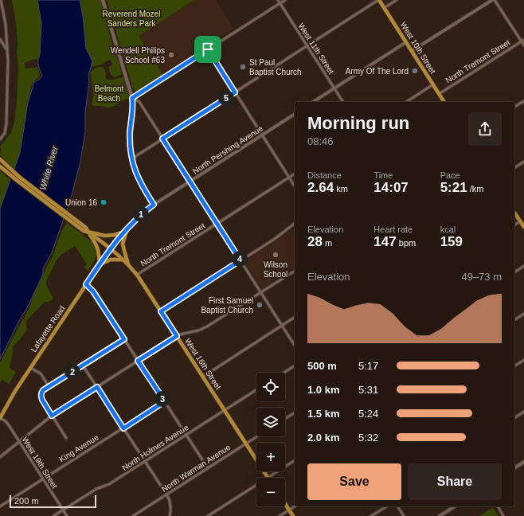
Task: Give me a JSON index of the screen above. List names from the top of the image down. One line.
{"streets":{"main road":["West 10th Street","North Pershing Avenue","Lafayette Road","West 16th Street"],"street":["West 11th Street","North Tremont Street","North Holmes Avenue","King Avenue","West 19th Street","North Warman Avenue"]},"crossings":[["West 10th Street","North Tremont Street"],["North Tremont Street","West 16th Street"],["North Pershing Avenue","Lafayette Road"],["North Pershing Avenue","West 16th Street"],["Lafayette Road","West 16th Street"],["Lafayette Road","West 19th Street"],["West 16th Street","North Holmes Avenue"],["West 16th Street","North Warman Avenue"],["North Holmes Avenue","West 19th Street"],["King Avenue","West 19th Street"]],"water":["White River"],"parks":["Reverend Mozel Sanders Park","Belmont Beach"],"places":["Wendell Philips School #63","St Paul Baptist Church","Army Of The Lord","Union 16","Wilson School","First Samuel Baptist Church"],"scale_bar":"200 m","page":{"pins":["5","1","4","2","3"],"heading":["Morning run","08:46"],"stats":[["Distance","2.64 km"],["Time","14:07"],["Pace","5:21 /km"],["Elevation","28 m"],["Heart rate","147 bpm"],["kcal","159"]],"chart":["Elevation","49–73 m"],"list":[{"name":"500 m","note":"5:17"},{"name":"1.0 km","note":"5:31"},{"name":"1.5 km","note":"5:24"},{"name":"2.0 km","note":"5:32"}],"map_buttons":["+","−"],"buttons":["Save","Share"],"scale":"200 m"}}
